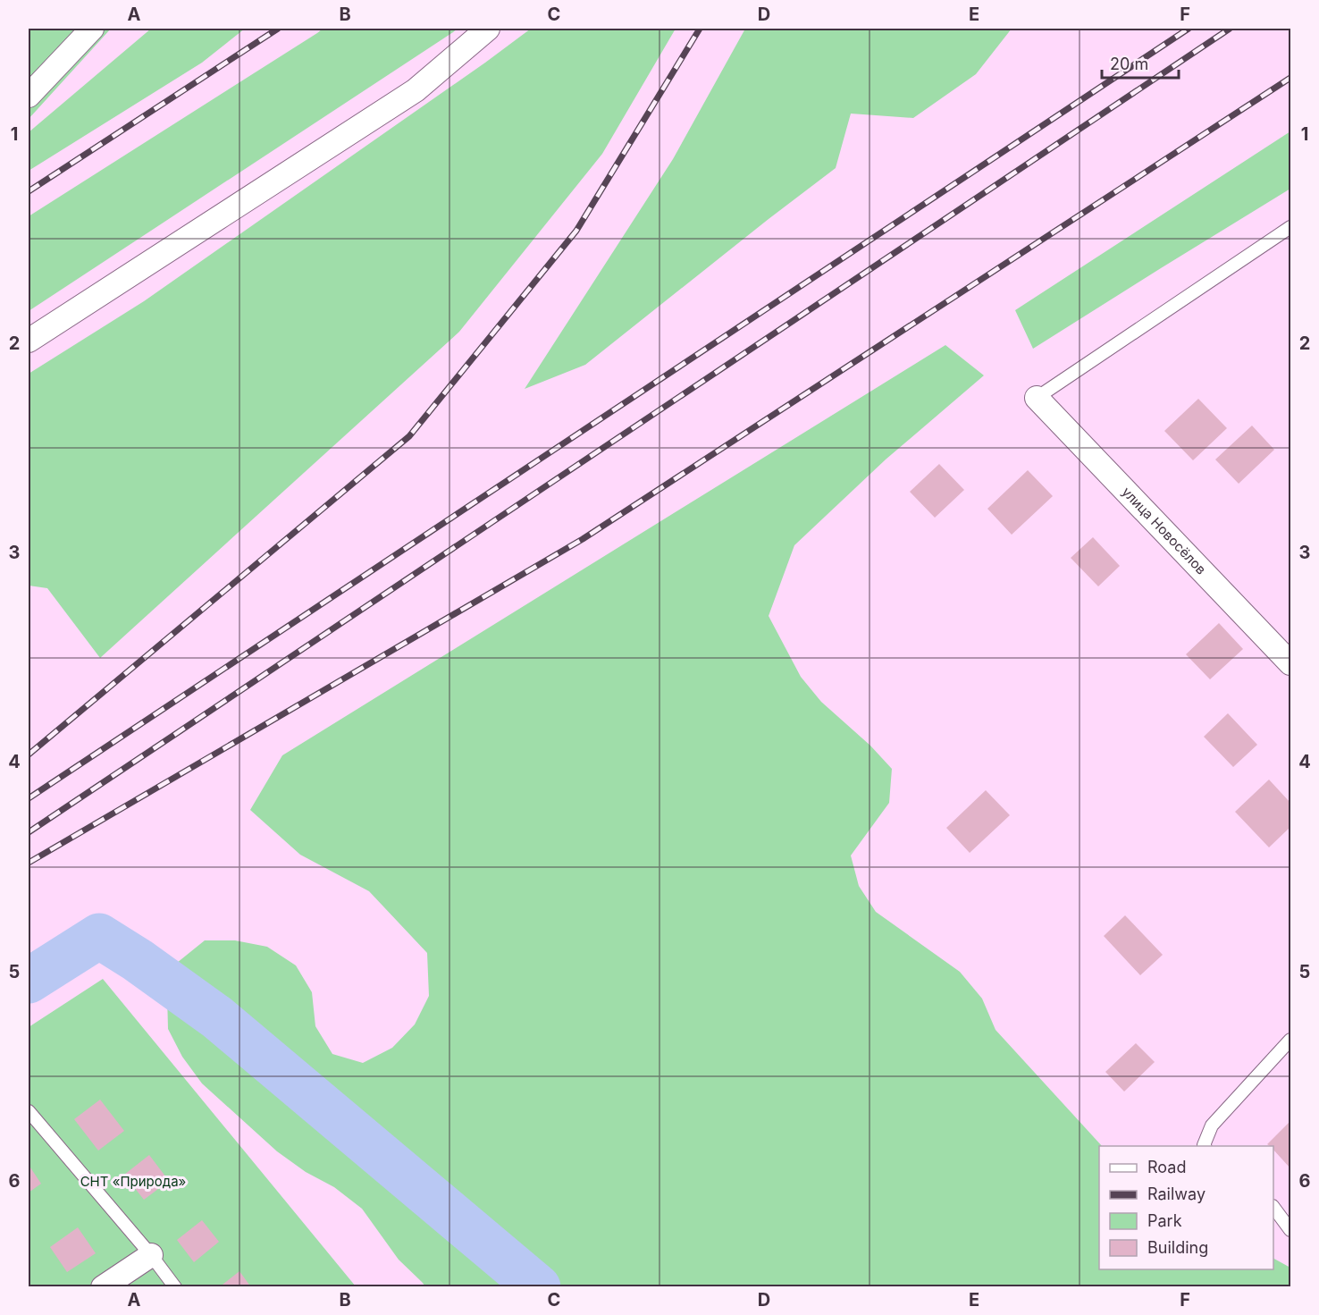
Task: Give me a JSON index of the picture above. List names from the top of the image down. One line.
{"streets":{"street":["улица Новосёлов"]},"parks":["СНТ «Природа»"],"legend":["Road","Railway","Park","Building"],"scale_bar":"20 m","grid":{"columns":["A","B","C","D","E","F"],"rows":["1","2","3","4","5","6"]}}
